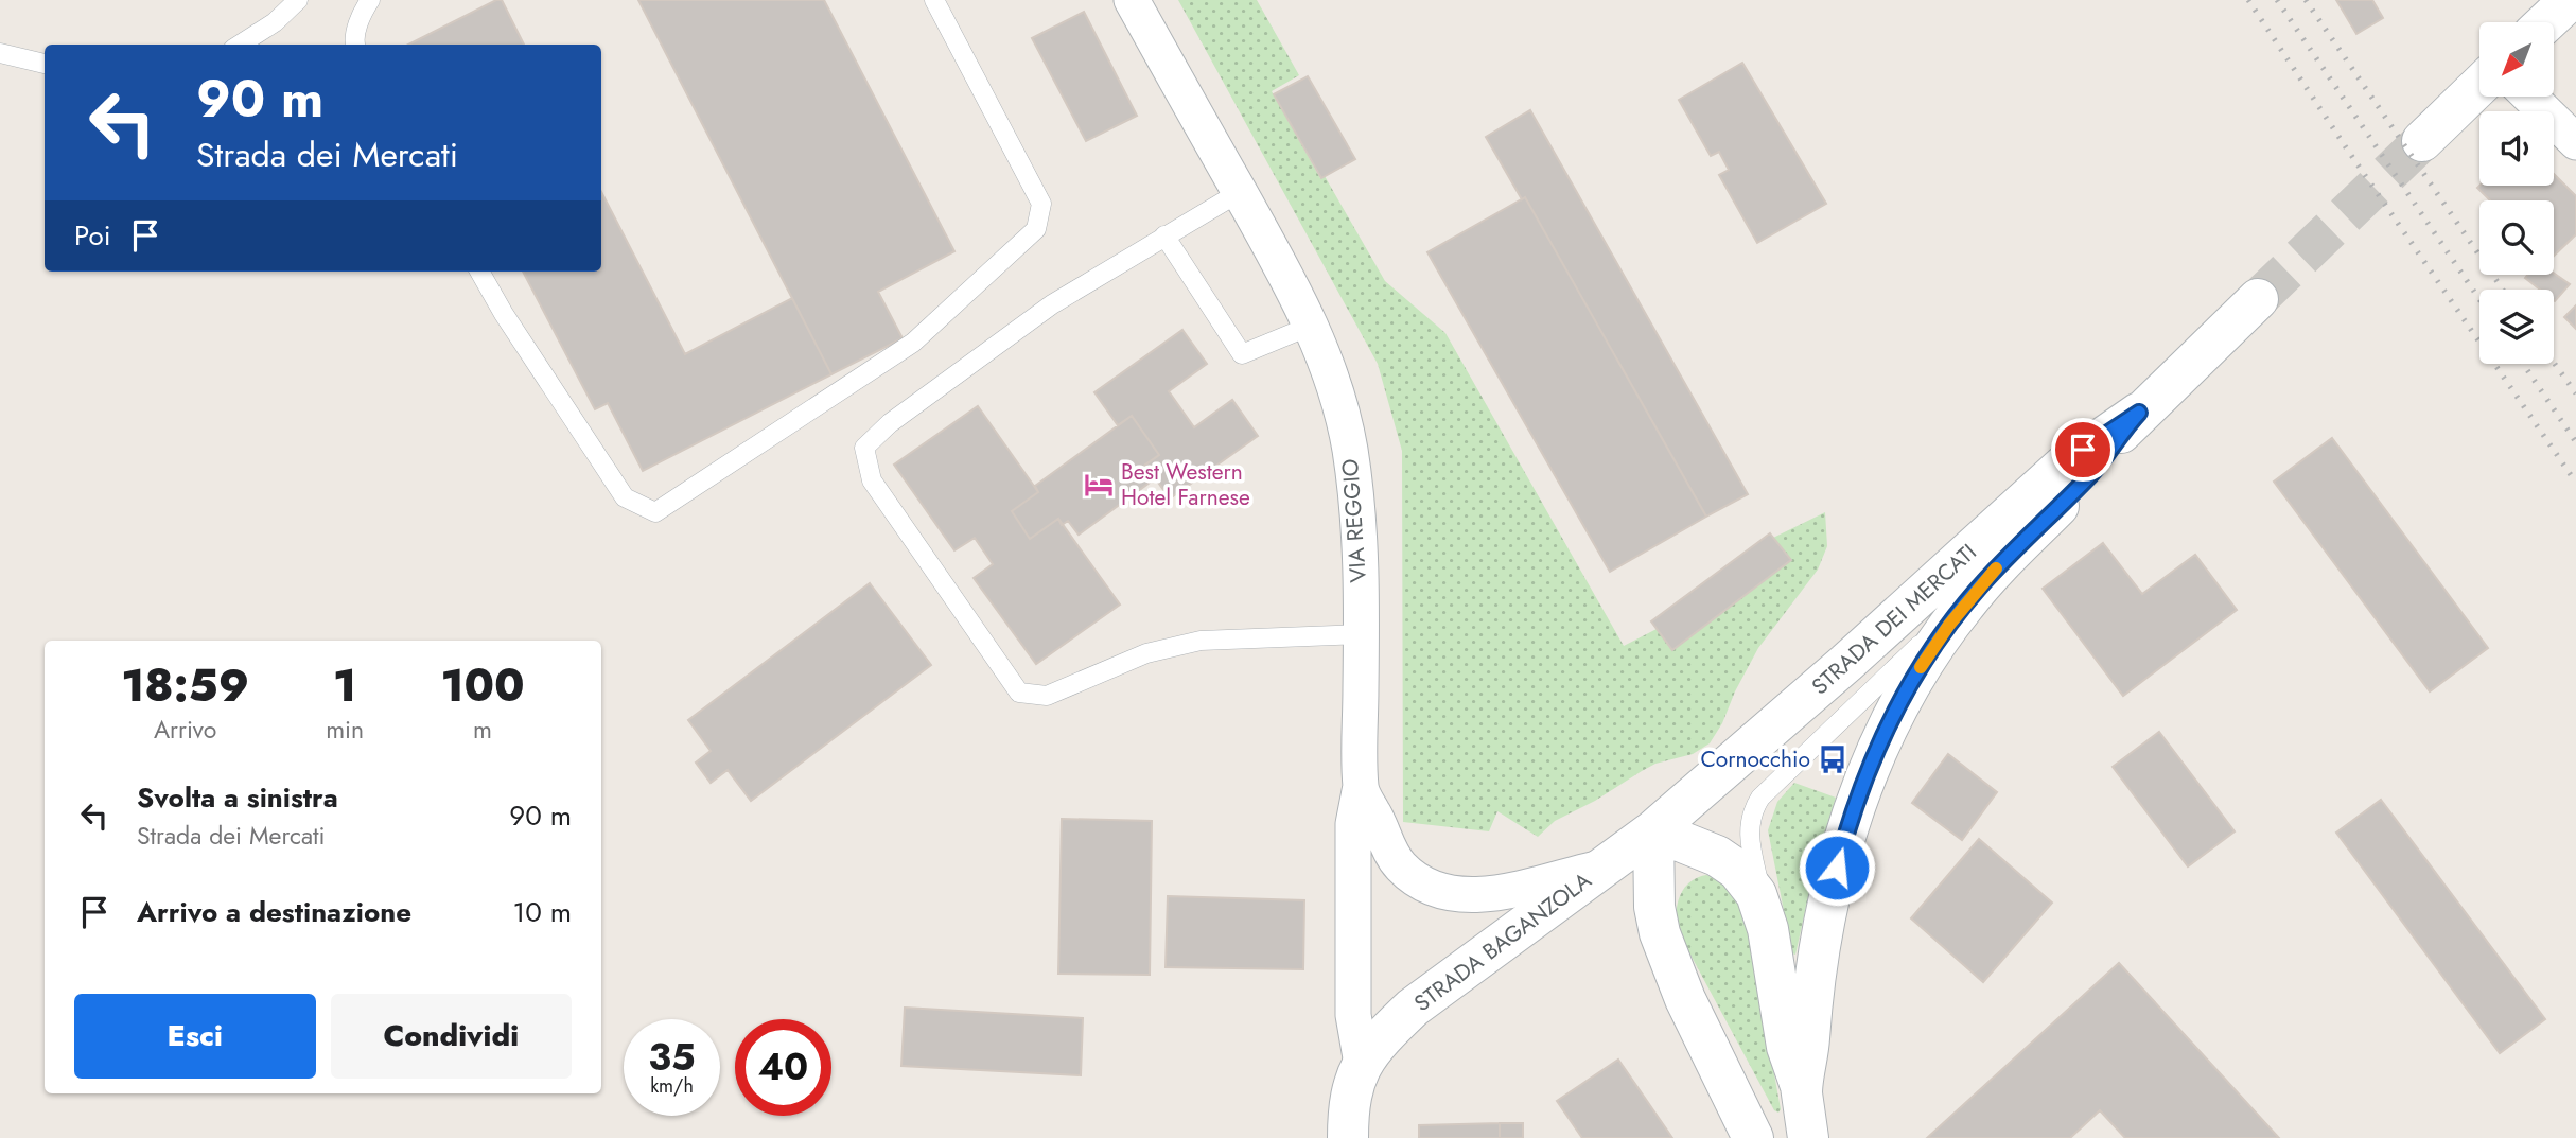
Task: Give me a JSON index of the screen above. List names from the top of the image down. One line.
{"streets":{"street":["VIA REGGIO","STRADA DEI MERCATI","STRADA BAGANZOLA"]},"crossings":[["VIA REGGIO","STRADA BAGANZOLA"],["STRADA DEI MERCATI","STRADA BAGANZOLA"]],"places":{"hotel":["Best Western Hotel Farnese"],"bus stop":["Cornocchio"]},"north":"bottom left","page":{"turn":["90 m","Strada dei Mercati"],"then":"Poi","eta":["18:59","Arrivo","1","min","100","m"],"list":[{"name":"Svolta a sinistra","note":"Strada dei Mercati","value":"90 m"},{"name":"Arrivo a destinazione","value":"10 m"}],"buttons":["Esci","Condividi"],"speed":"35 km/h","limit":"40"}}
